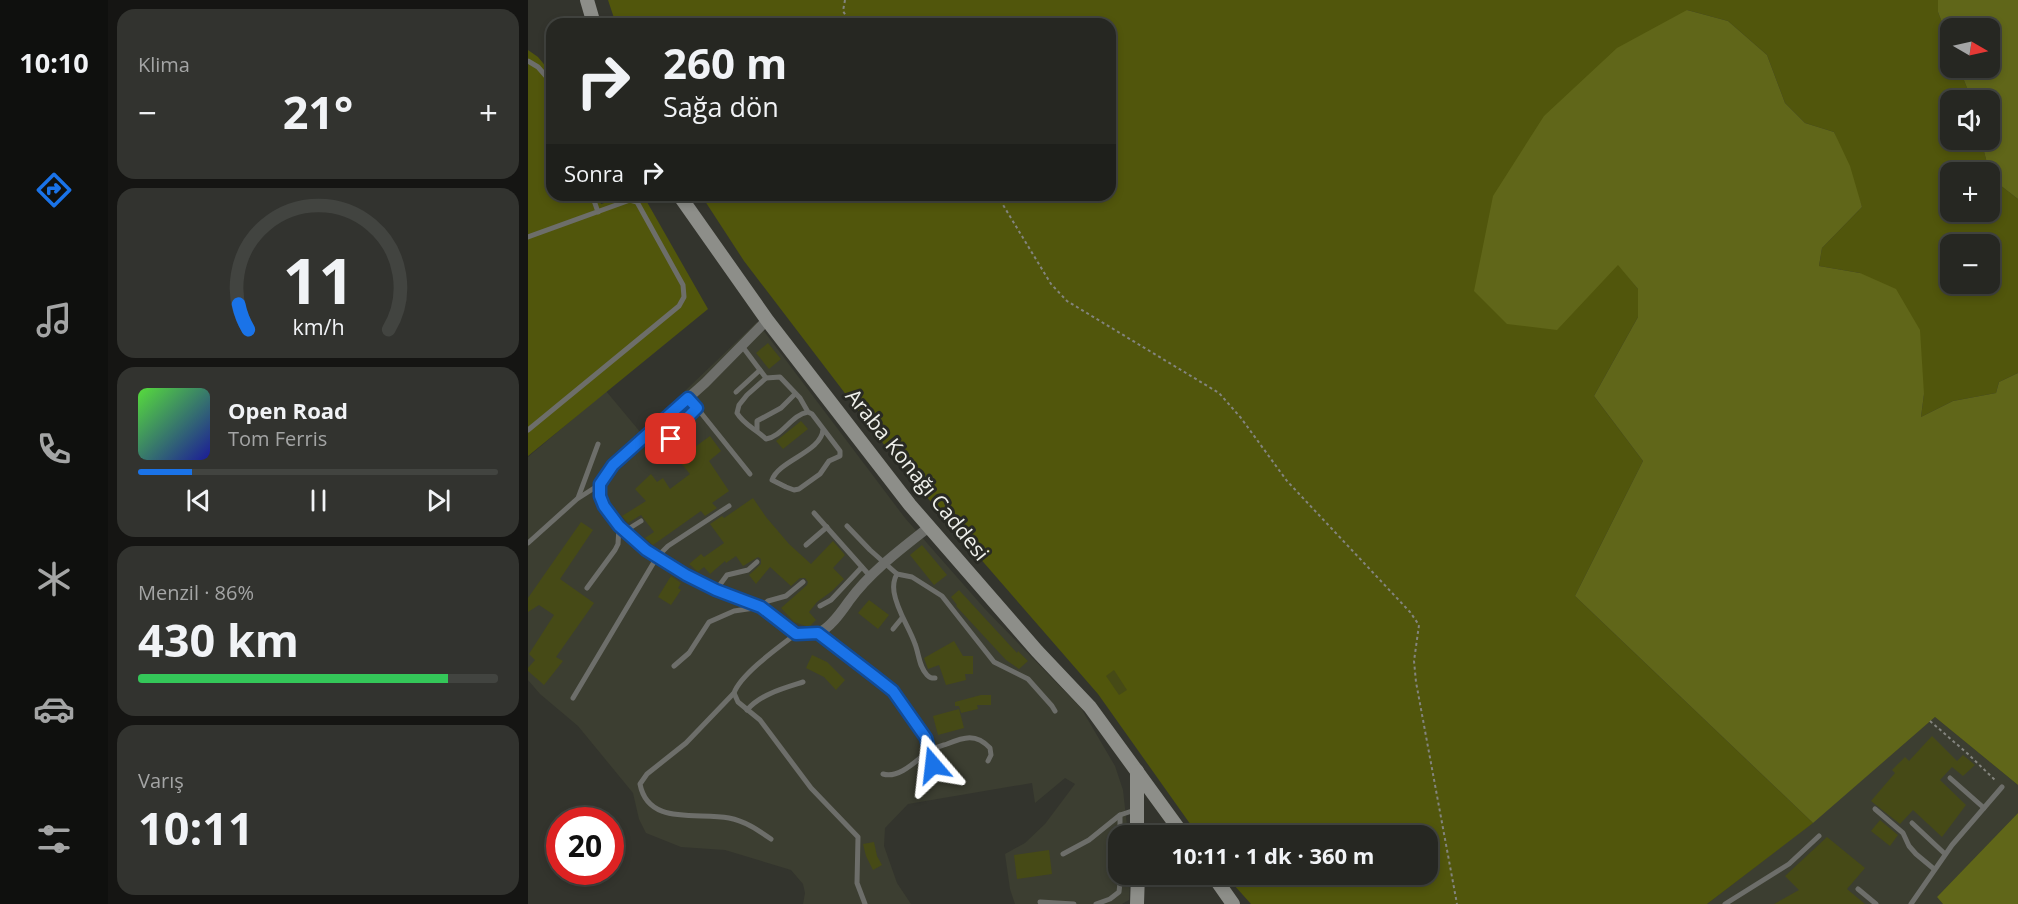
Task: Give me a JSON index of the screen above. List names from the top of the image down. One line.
{"streets":{"main road":["Araba Konağı Caddesi"]},"north":"right","page":{"tabs":"10:10","tile":["Klima",["Menzil · 86%","430 km"],["Varış","10:11"]],"map_buttons":["+","−"],"turn":["260 m","Sağa dön"],"heat":["−","21°","+"],"then":"Sonra","song":["Open Road","Tom Ferris"],"limit":"20","trip":"10:11 · 1 dk · 360 m","gauge":["11","km/h"]}}
